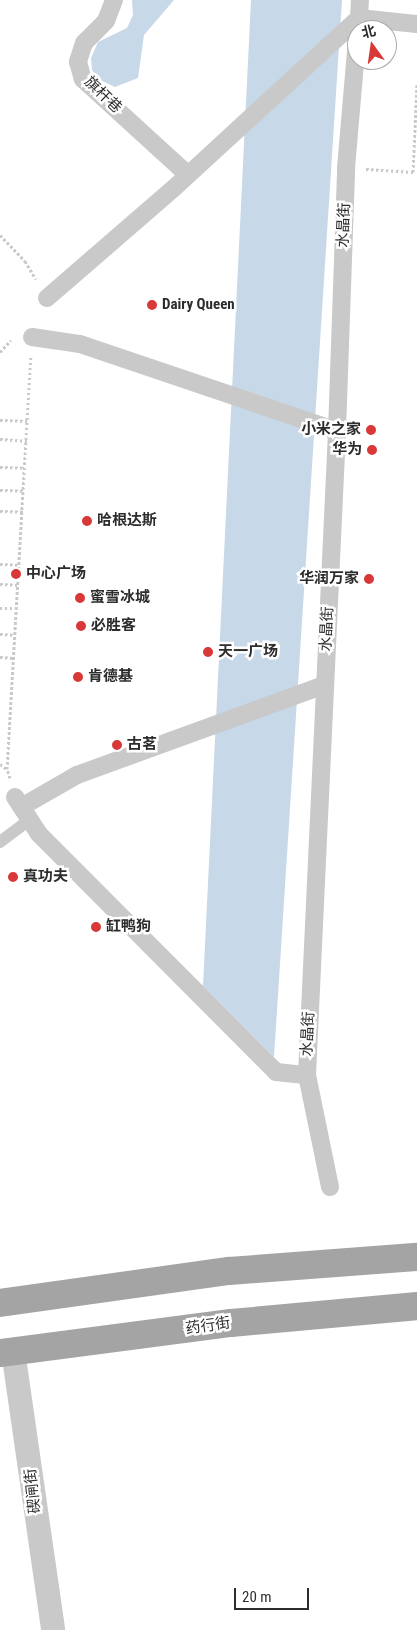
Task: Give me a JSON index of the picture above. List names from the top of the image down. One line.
{"streets":{"main road":["药行街"],"street":["旗杆巷","水晶街","碶闸街"]},"crossings":[["药行街","碶闸街"]],"places":["Dairy Queen","小米之家","华为","哈根达斯","中心广场","华润万家","蜜雪冰城","必胜客","天一广场","肯德基","古茗","真功夫","缸鸭狗"],"scale_bar":"20 m","north":"top"}
